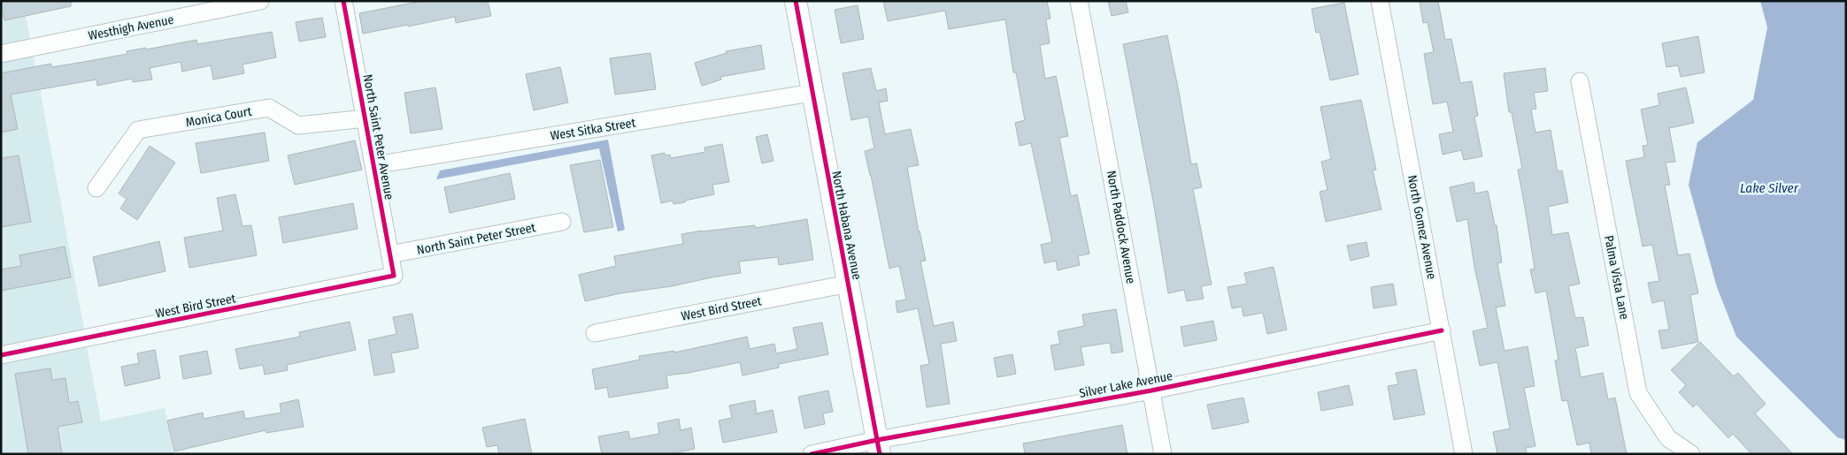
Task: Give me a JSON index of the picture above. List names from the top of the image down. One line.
{"streets":{"street":["Westhigh Avenue","Monica Court","West Sitka Street","North Saint Peter Avenue","North Habana Avenue","North Paddock Avenue","North Gomez Avenue","North Saint Peter Street","Palma Vista Lane","West Bird Street","Silver Lake Avenue"]},"crossings":[["Monica Court","North Saint Peter Avenue"],["West Sitka Street","North Saint Peter Avenue"],["West Sitka Street","North Habana Avenue"],["North Saint Peter Avenue","North Saint Peter Street"],["North Saint Peter Avenue","West Bird Street"],["North Habana Avenue","West Bird Street"],["North Habana Avenue","Silver Lake Avenue"],["North Paddock Avenue","Silver Lake Avenue"],["North Gomez Avenue","Silver Lake Avenue"]],"water":["Lake Silver"]}
